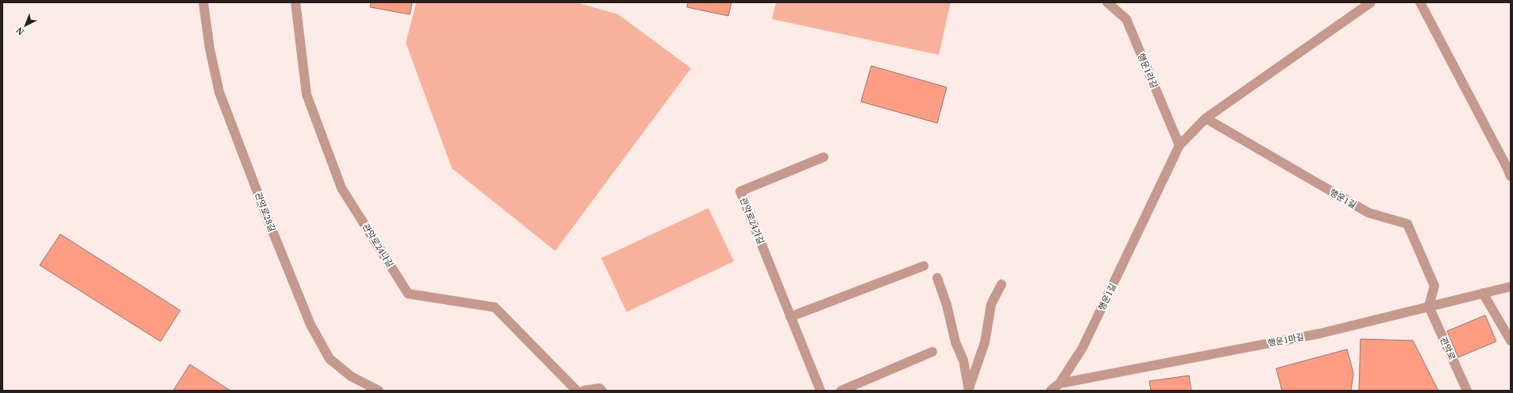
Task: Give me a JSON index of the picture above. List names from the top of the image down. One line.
{"streets":{"lane":["행운1라길","행운1길","관악로28길","관악로24가길","관악로24나길","행운1마길","관악로"]},"crossings":[["행운1라길","행운1길"],["행운1길","행운1마길"],["행운1길","관악로"],["행운1마길","관악로"]],"north":"bottom left"}
